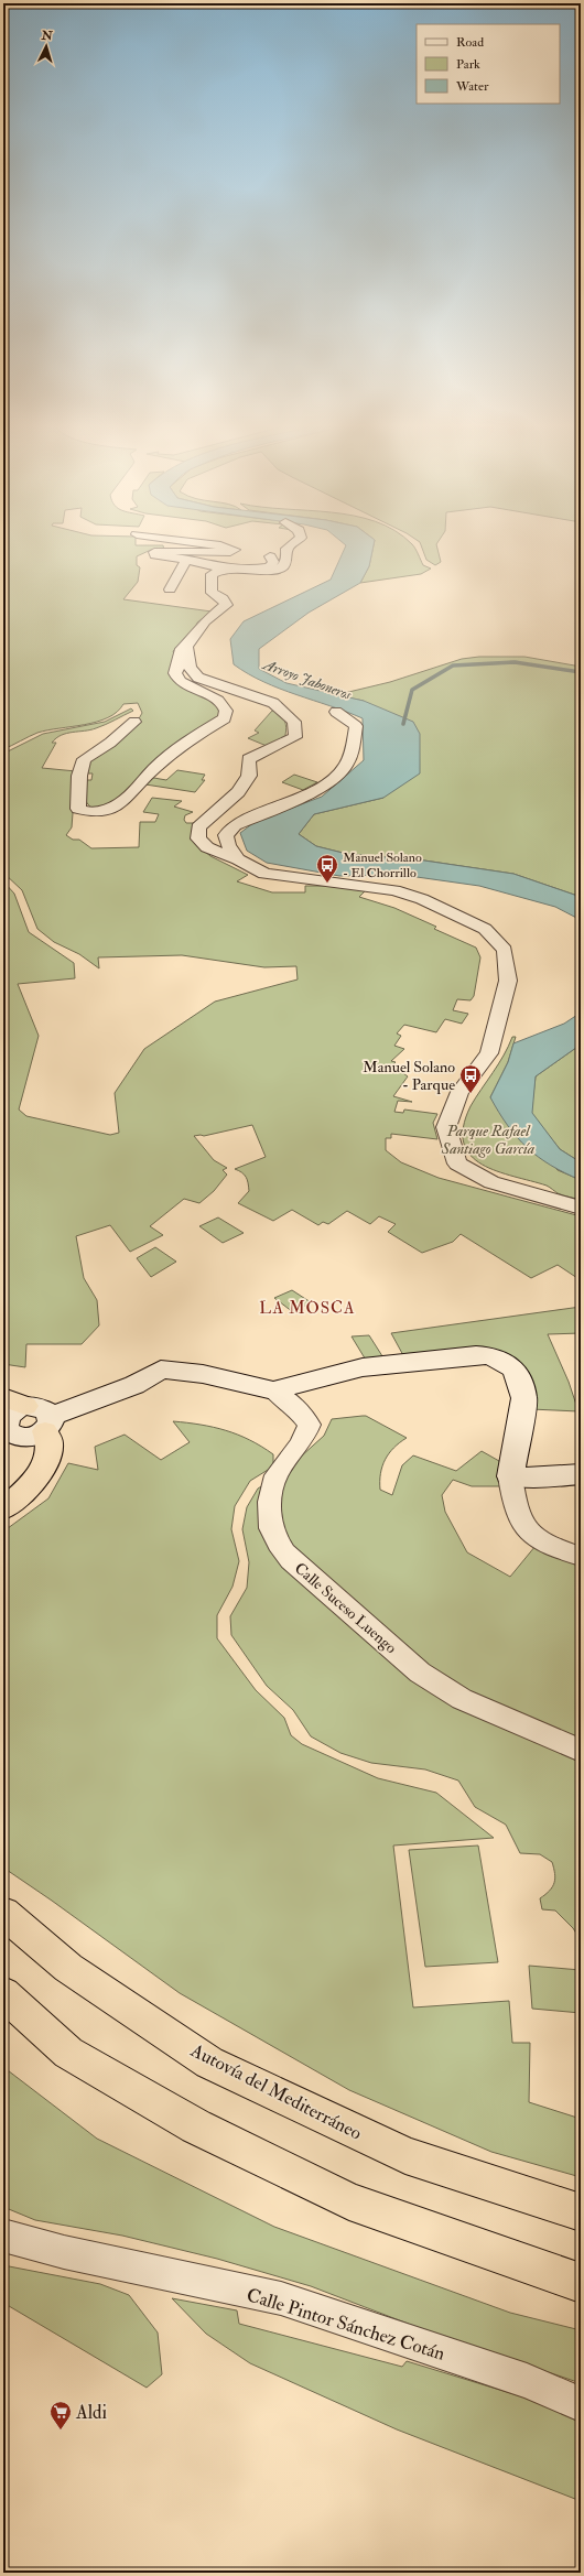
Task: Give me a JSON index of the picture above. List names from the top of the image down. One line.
{"streets":{"highway":["Autovía del Mediterráneo"],"street":["Calle Suceso Luengo","Calle Pintor Sánchez Cotán"]},"districts":["LA MOSCA"],"water":["Arroyo Jaboneros"],"parks":["Parque Rafael Santiago García"],"places":{"bus stop":["Manuel Solano - El Chorrillo","Manuel Solano - Parque"],"supermarket":["Aldi"]},"legend":["Road","Park","Water"],"north":"top"}
